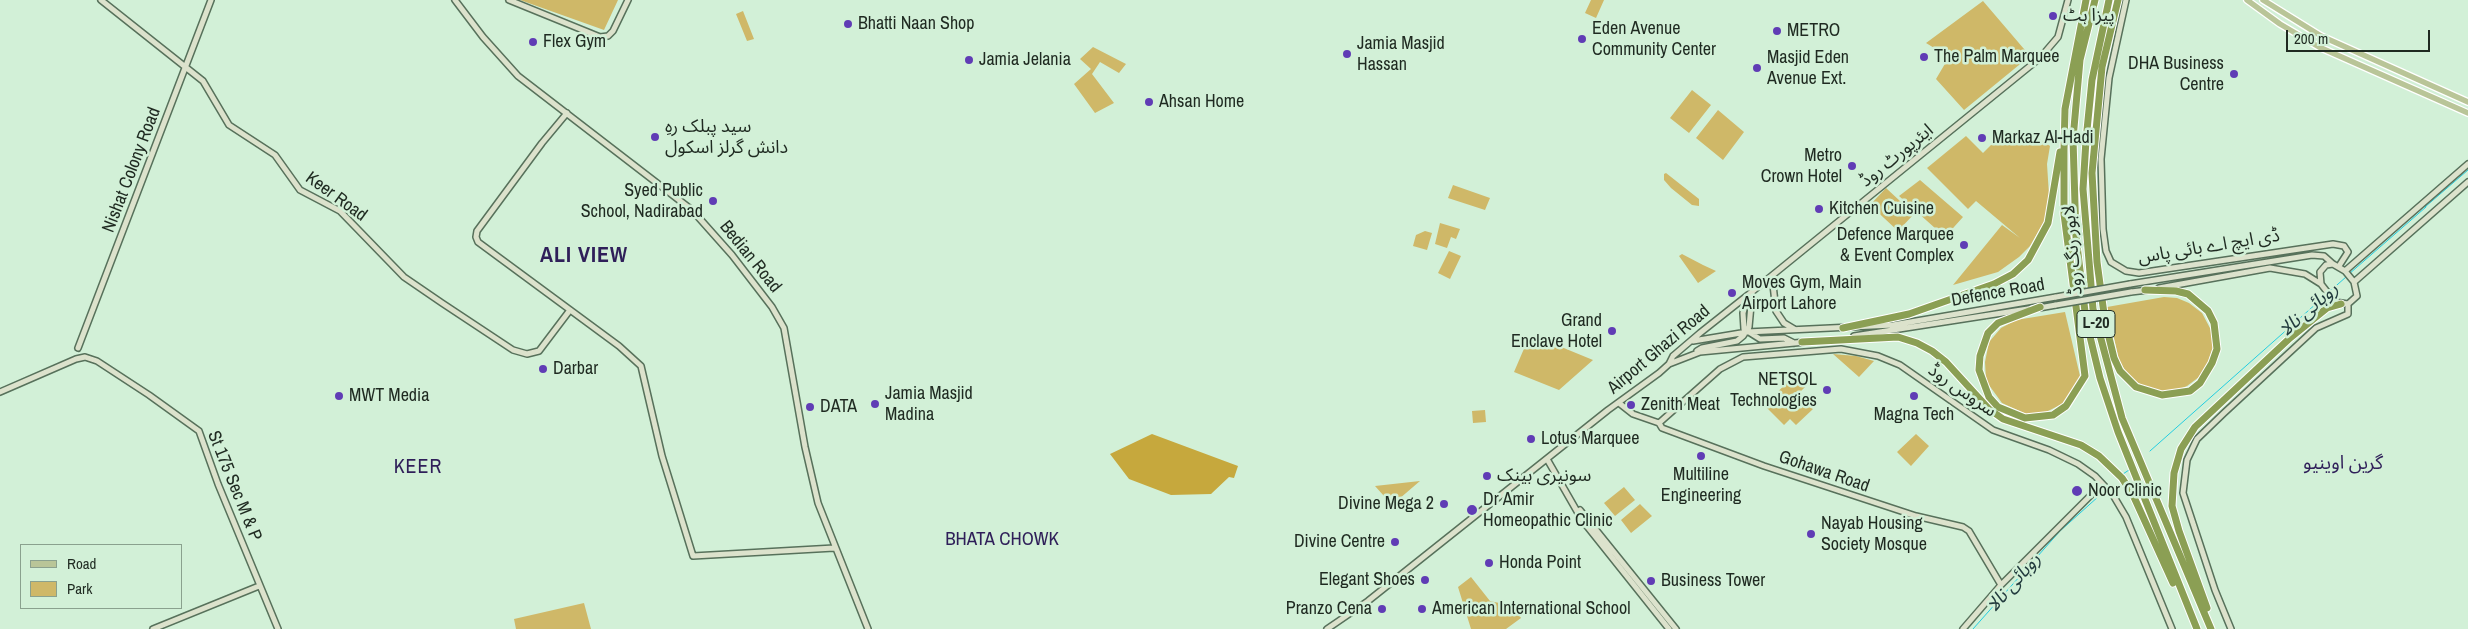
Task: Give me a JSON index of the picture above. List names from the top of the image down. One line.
{"streets":{"highway":["لاہور رنگ روڈ","L-20"],"street":["ایئرپورٹ روڈ","Nishat Colony Road","Keer Road","ڈی ایچ اے بائی پاس","Bedian Road","Defence Road","Airport Ghazi Road","سروس روڈ","Gohawa Road","St 175 Sec M & P"]},"crossings":[["ایئرپورٹ روڈ","Airport Ghazi Road"],["Nishat Colony Road","Keer Road"],["ڈی ایچ اے بائی پاس","Defence Road"],["Defence Road","Airport Ghazi Road"],["Airport Ghazi Road","Gohawa Road"],["سروس روڈ","Gohawa Road"]],"districts":["ALI VIEW","گرین اوینیو","KEER","BHATA CHOWK"],"water":["روہائی نالا"],"places":["پیزا ہٹ","Bhatti Naan Shop","METRO","Eden Avenue Community Center","Flex Gym","Jamia Masjid Hassan","The Palm Marquee","Jamia Jelania","Masjid Eden Avenue Ext.","DHA Business Centre","Ahsan Home","سید پبلک رہِ دانش گرلز اسکول","Markaz Al-Hadi","Metro Crown Hotel","Syed Public School, Nadirabad","Kitchen Cuisine","Defence Marquee & Event Complex","Moves Gym, Main Airport Lahore","Grand Enclave Hotel","Darbar","NETSOL Technologies","MWT Media","Magna Tech","Jamia Masjid Madina","Zenith Meat","DATA","Lotus Marquee","Multiline Engineering","سونیری بینک","Noor Clinic","Divine Mega 2","Dr Amir Homeopathic Clinic","Nayab Housing Society Mosque","Divine Centre","Honda Point","Elegant Shoes","Business Tower","Pranzo Cena","American International School"],"legend":["Road","Park"],"scale_bar":"200 m"}
